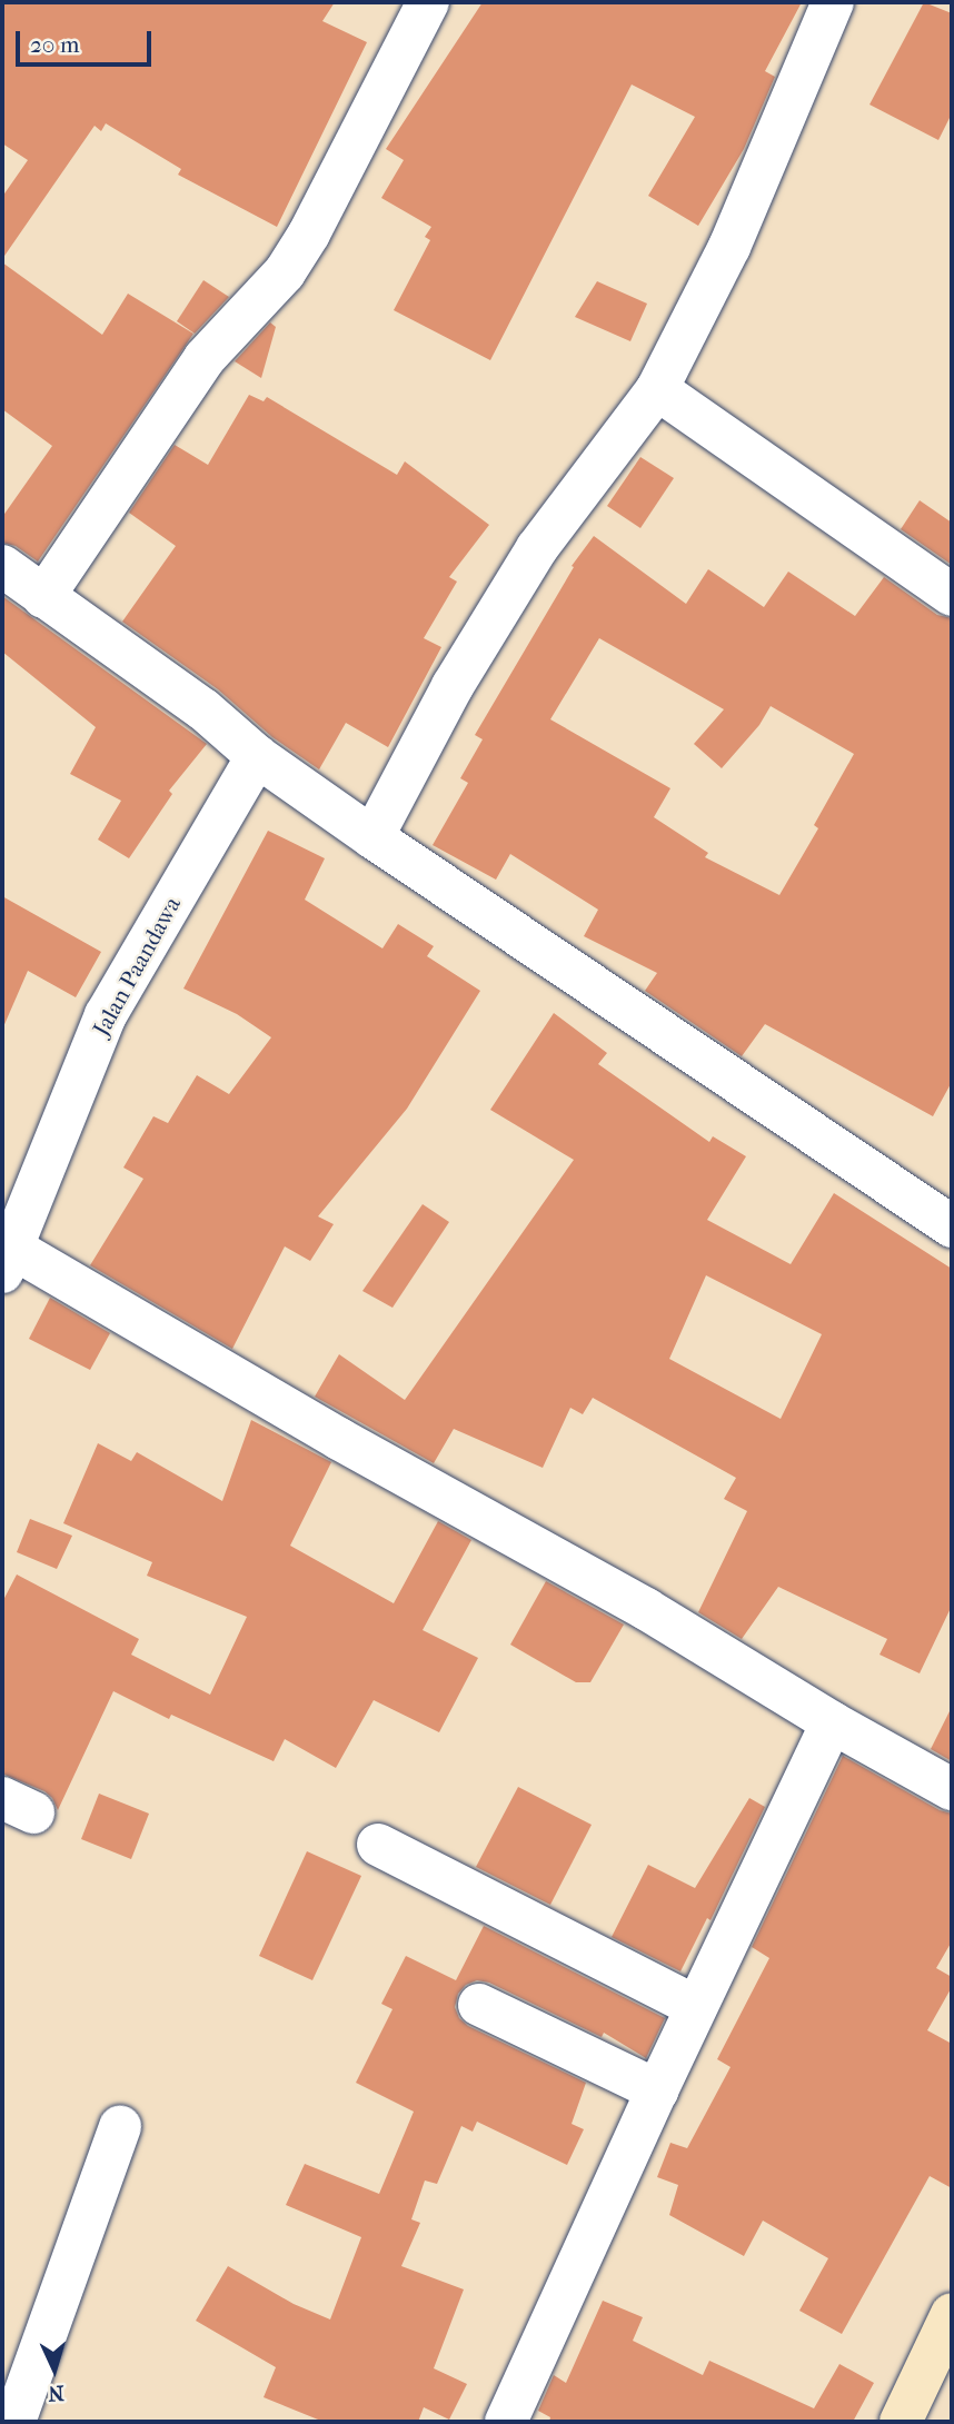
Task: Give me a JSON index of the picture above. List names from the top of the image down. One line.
{"streets":{"street":["Jalan Paandawa"]},"scale_bar":"20 m","north":"bottom"}
